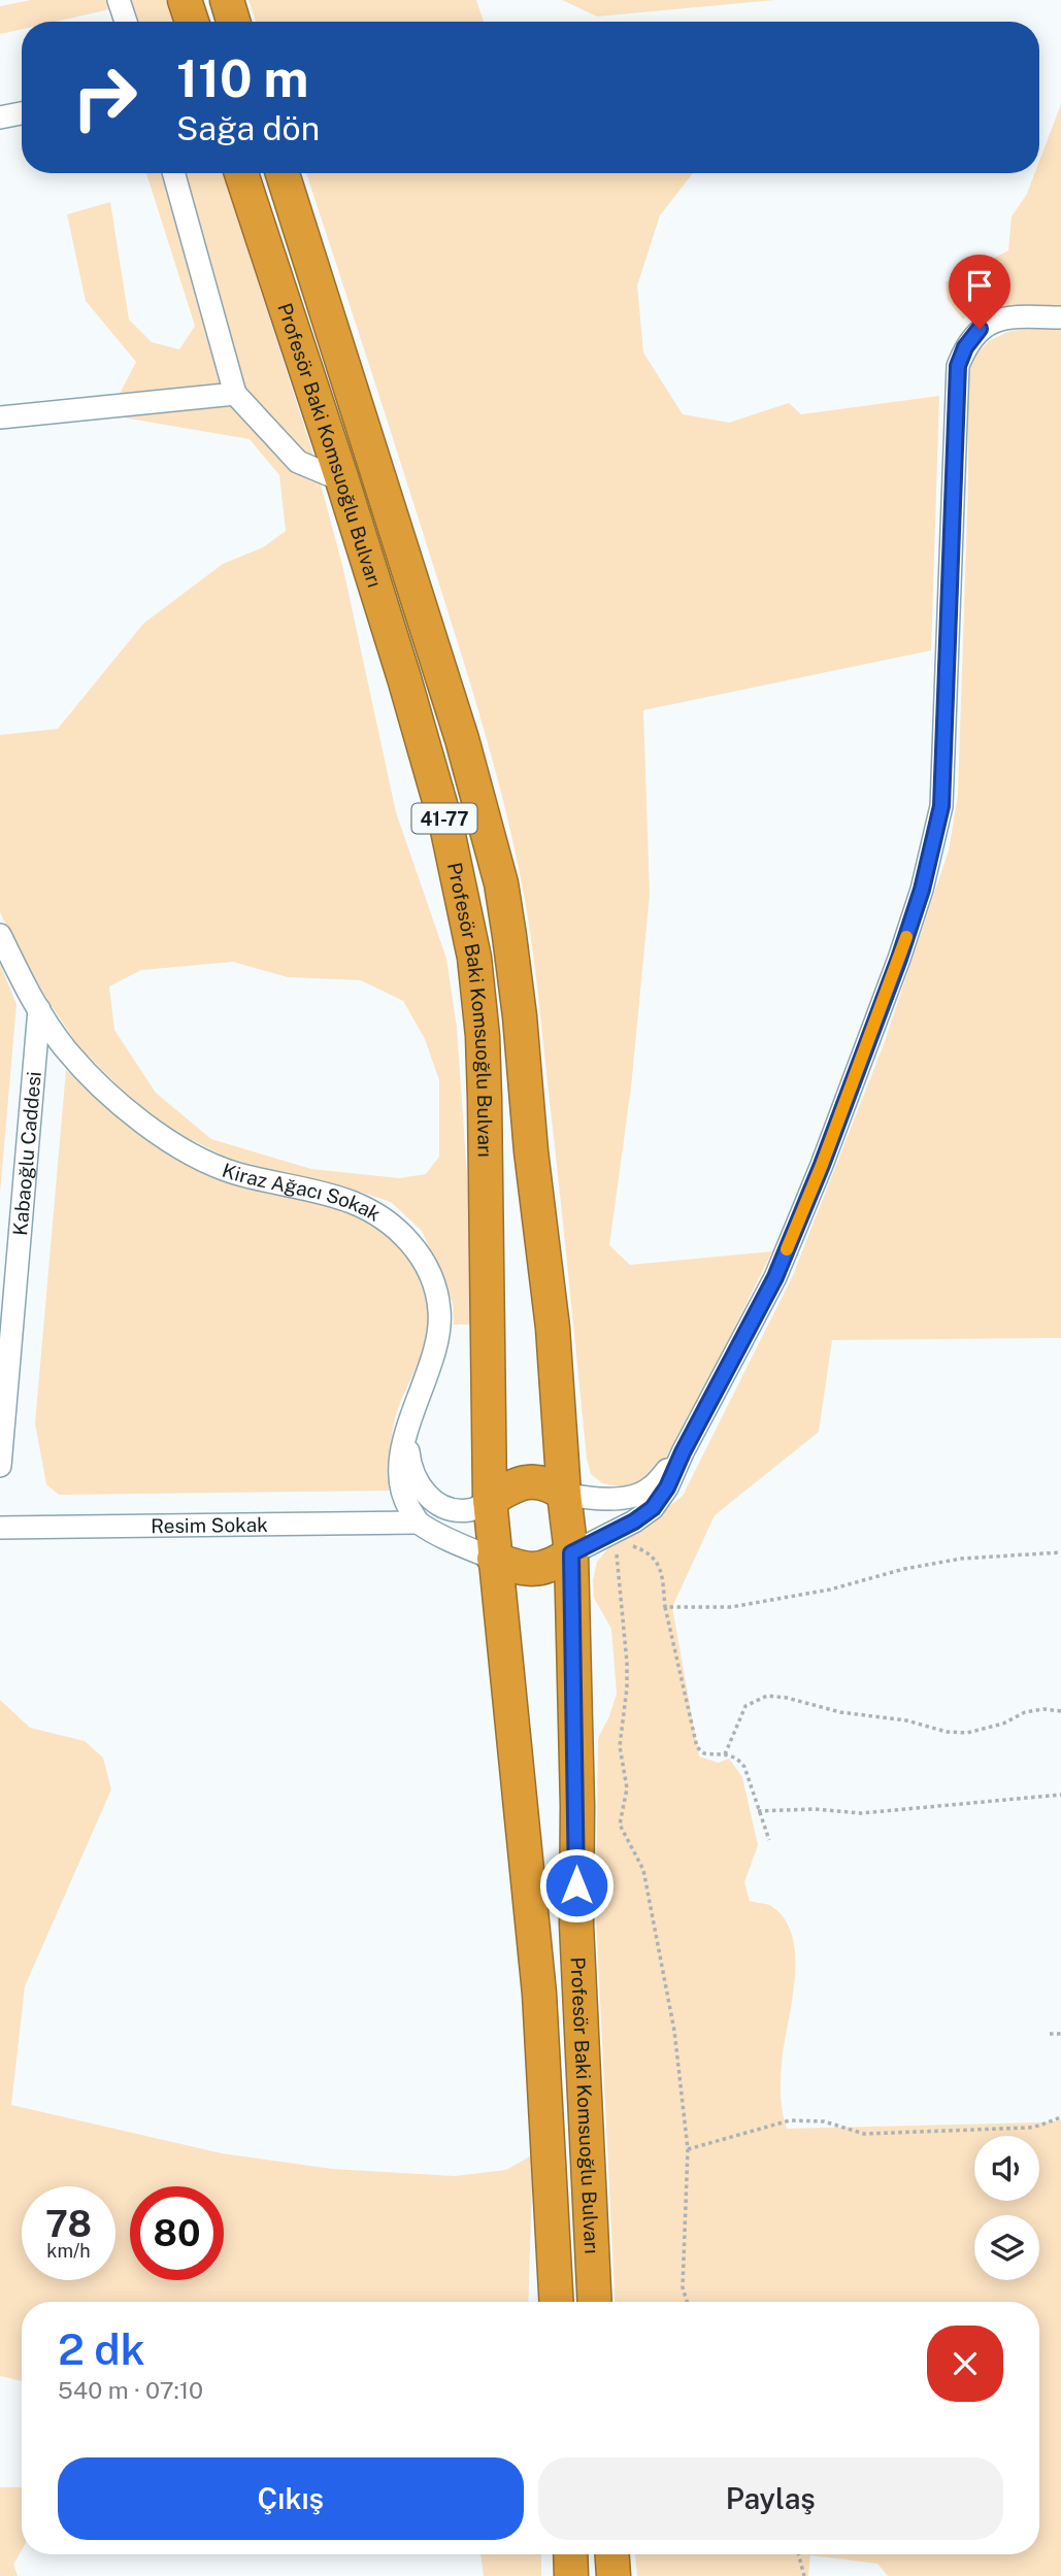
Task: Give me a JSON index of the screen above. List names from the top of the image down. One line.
{"streets":{"highway":["Profesör Baki Komsuoğlu Bulvarı","41-77"],"street":["Kabaoğlu Caddesi","Kiraz Ağacı Sokak","Resim Sokak"]},"crossings":[["Kabaoğlu Caddesi","Kiraz Ağacı Sokak"],["Kiraz Ağacı Sokak","Resim Sokak"]],"page":{"turn":["110 m","Sağa dön"],"speed":"78 km/h","limit":"80","heading":["2 dk","540 m · 07:10"],"buttons":["Çıkış","Paylaş"]}}
